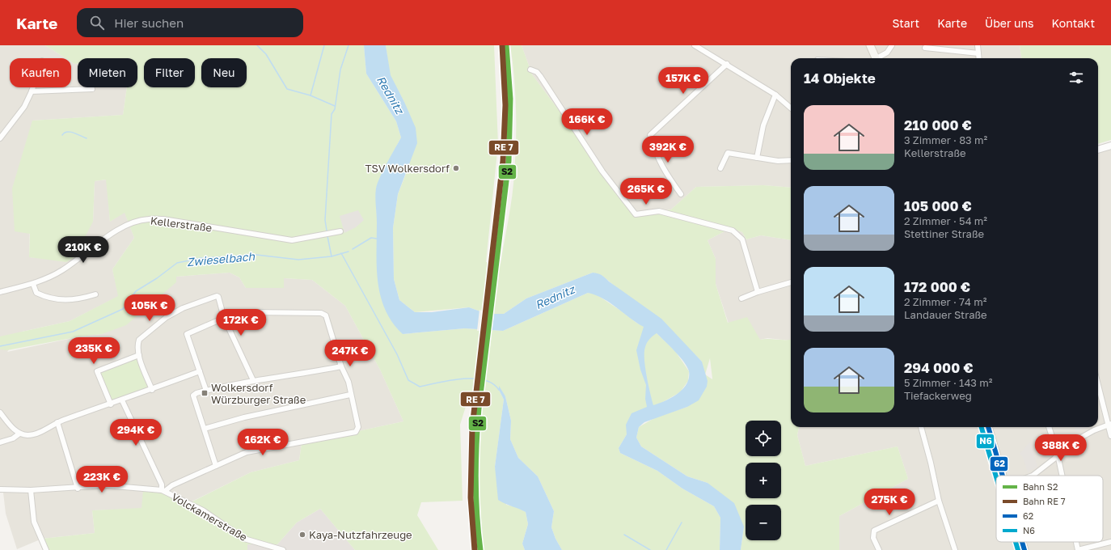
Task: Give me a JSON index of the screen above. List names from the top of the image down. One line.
{"streets":{"street":["Kellerstraße","Volckamerstraße"]},"water":["Rednitz","Zwieselbach"],"places":{"other":["TSV Wolkersdorf","Kaya-Nutzfahrzeuge"],"transit":["Wolkersdorf Würzburger Straße"]},"lines":["rail line S2","transit line 62","transit line N6"],"legend":["Bahn S2","Bahn RE 7","62","N6"],"page":{"header":"Karte","search":"Hier suchen","nav":["Start","Karte","Über uns","Kontakt"],"chip":["Kaufen","Mieten","Filter","Neu"],"heading":"14 Objekte","price":["157K €","166K €","392K €","265K €","210K €","105K €","172K €","235K €","247K €","294K €","162K €","388K €","223K €","275K €"],"list":[{"name":"210 000 €","note":"3 Zimmer · 83 m² · Kellerstraße"},{"name":"105 000 €","note":"2 Zimmer · 54 m² · Stettiner Straße"},{"name":"172 000 €","note":"2 Zimmer · 74 m² · Landauer Straße"},{"name":"294 000 €","note":"5 Zimmer · 143 m² · Tiefackerweg"}],"map_buttons":["+","−"]}}
